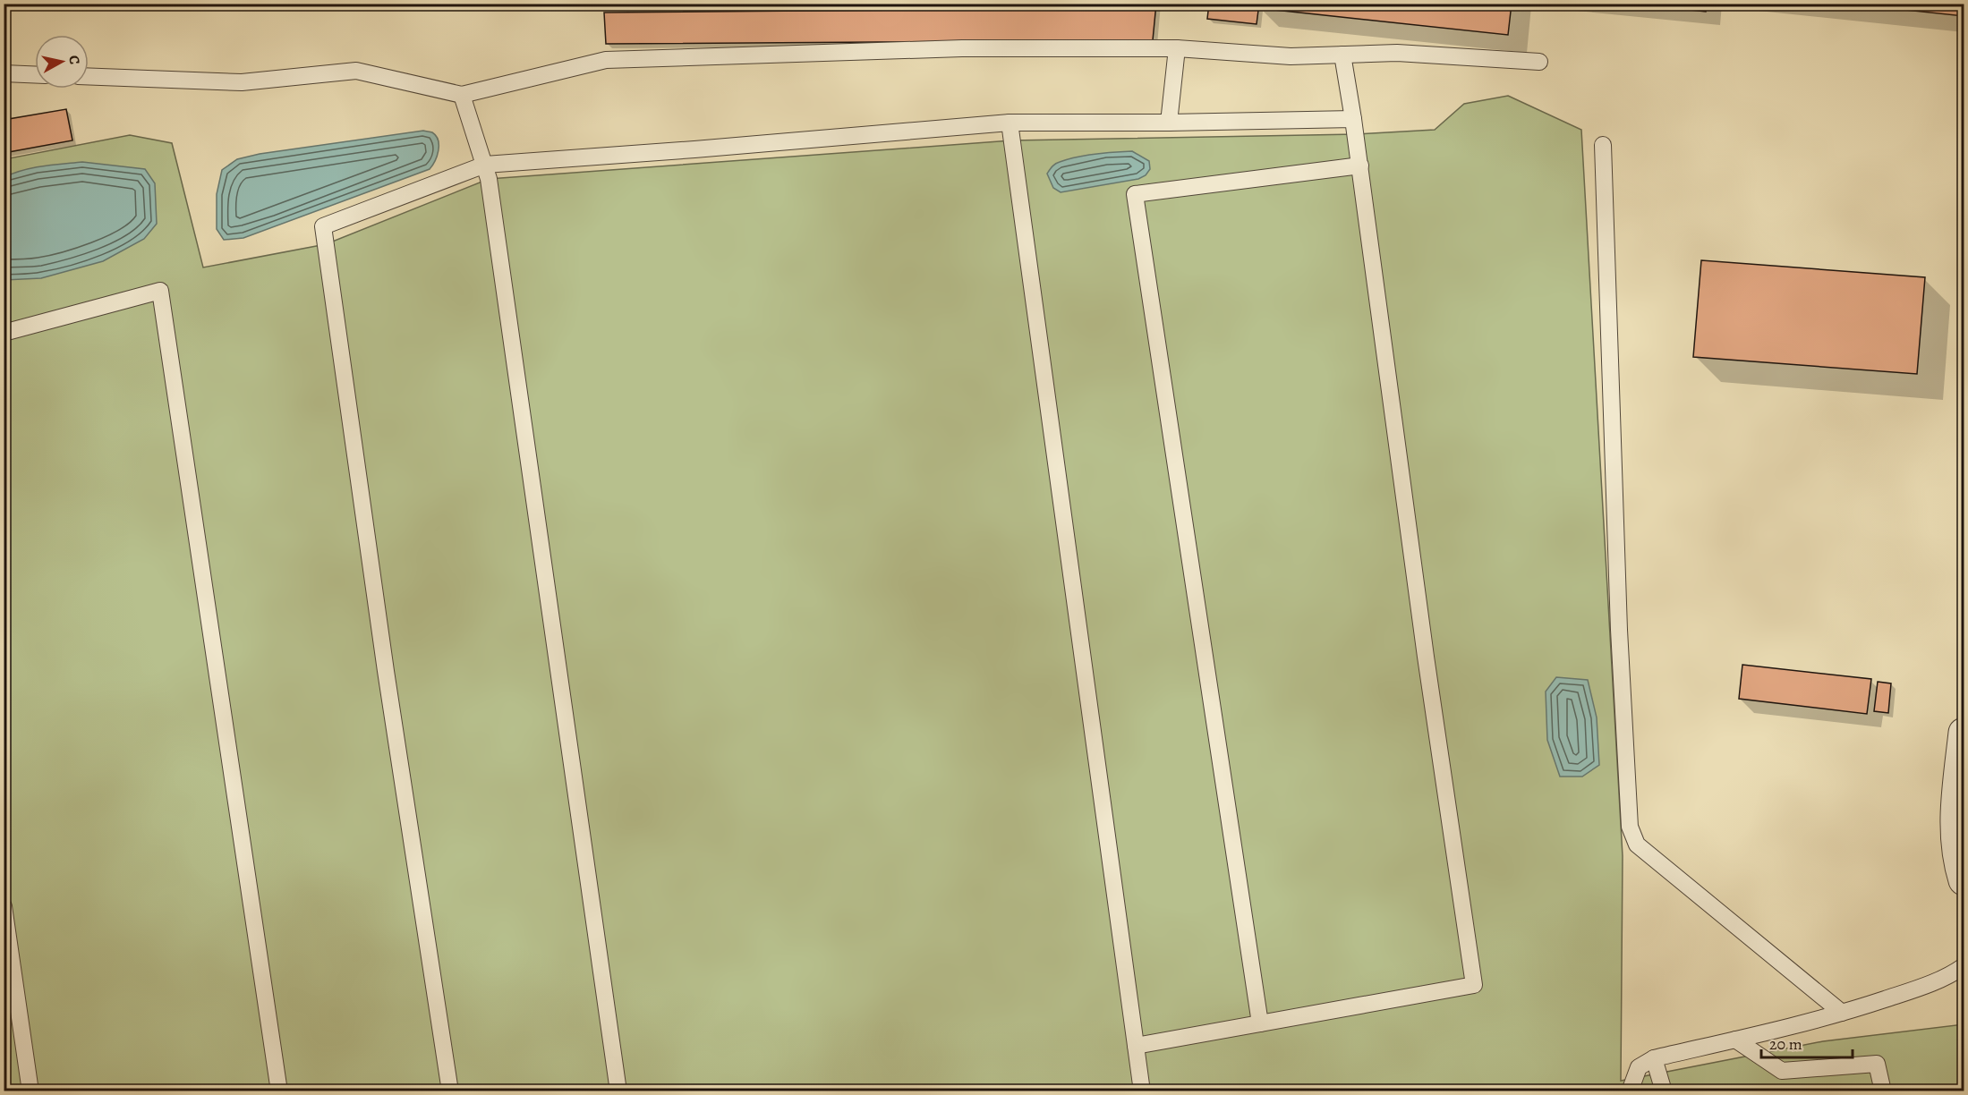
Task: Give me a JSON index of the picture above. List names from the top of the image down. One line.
{"scale_bar":"20 m","north":"right"}
